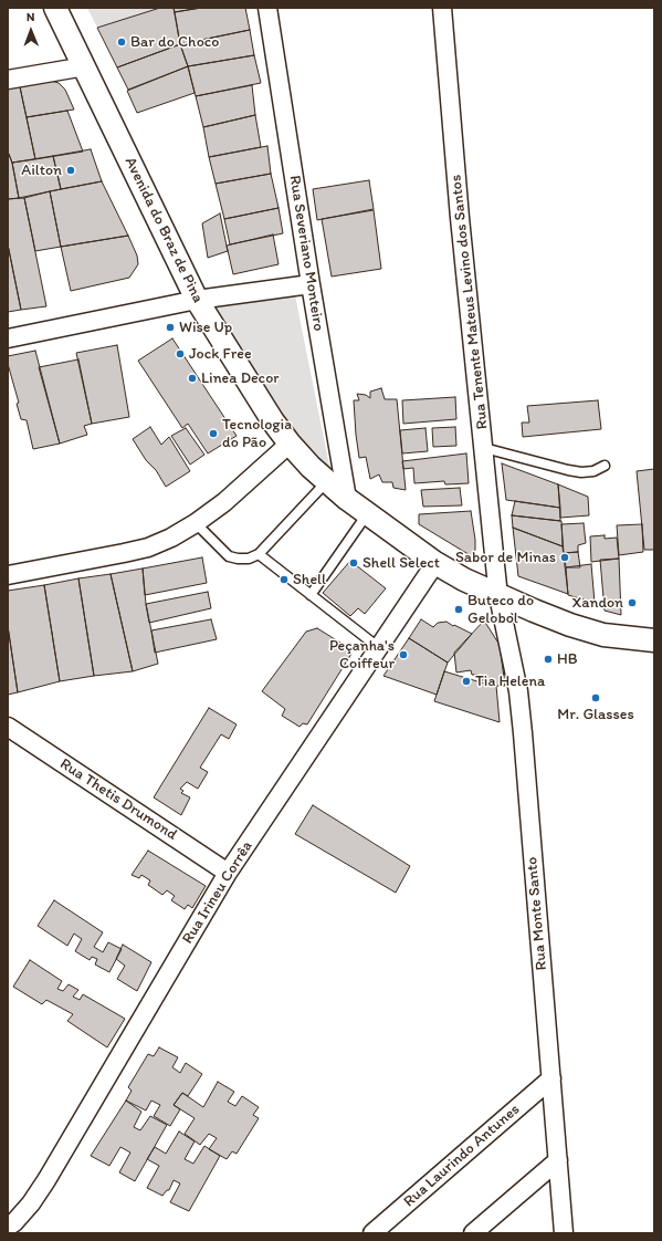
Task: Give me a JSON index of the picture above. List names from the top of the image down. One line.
{"streets":{"street":["Avenida do Braz de Pina","Rua Severiano Monteiro","Rua Tenente Mateus Levino dos Santos","Rua Thetis Drumond","Rua Irineu Corrêa","Rua Monte Santo","Rua Laurindo Antunes"]},"crossings":[["Avenida do Braz de Pina","Rua Severiano Monteiro"],["Avenida do Braz de Pina","Rua Tenente Mateus Levino dos Santos"],["Avenida do Braz de Pina","Rua Irineu Corrêa"],["Avenida do Braz de Pina","Rua Monte Santo"],["Rua Tenente Mateus Levino dos Santos","Rua Monte Santo"],["Rua Thetis Drumond","Rua Irineu Corrêa"],["Rua Monte Santo","Rua Laurindo Antunes"]],"places":["Bar do Choco","Ailton","Wise Up","Jock Free","Linea Decor","Tecnologia do Pão","Sabor de Minas","Shell Select","Shell","Xandon","Buteco do Gelobol","Peçanha's Coiffeur","HB","Tia Helena","Mr. Glasses"],"north":"top"}
